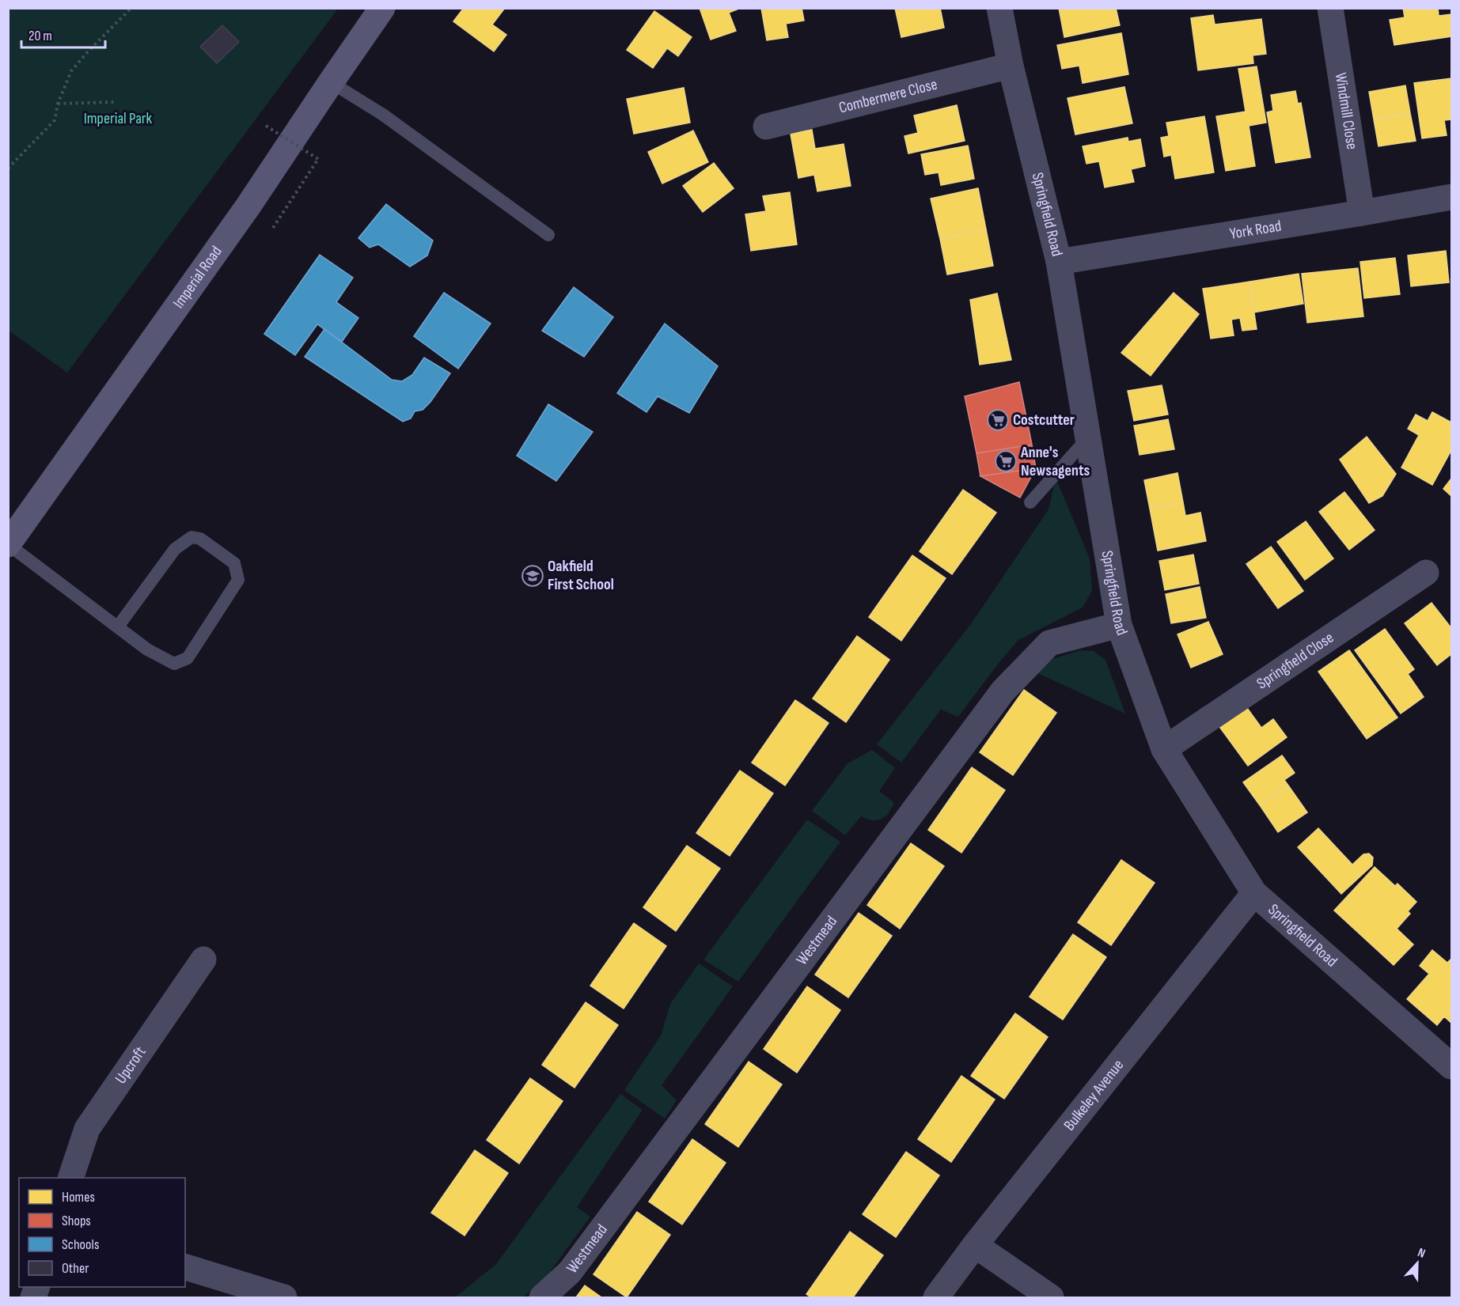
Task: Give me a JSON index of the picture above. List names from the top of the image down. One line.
{"streets":{"main road":["Imperial Road"],"street":["Combermere Close","Windmill Close","Springfield Road","York Road","Springfield Close","Westmead","Upcroft","Bulkeley Avenue"]},"crossings":[["Combermere Close","Springfield Road"],["Windmill Close","York Road"],["Springfield Road","York Road"],["Springfield Road","Springfield Close"],["Springfield Road","Westmead"],["Springfield Road","Bulkeley Avenue"]],"parks":["Imperial Park"],"places":{"supermarket":["Costcutter","Anne's Newsagents"],"school or university":["Oakfield First School"]},"legend":["Homes","Shops","Schools","Other"],"scale_bar":"20 m","north":"top"}
